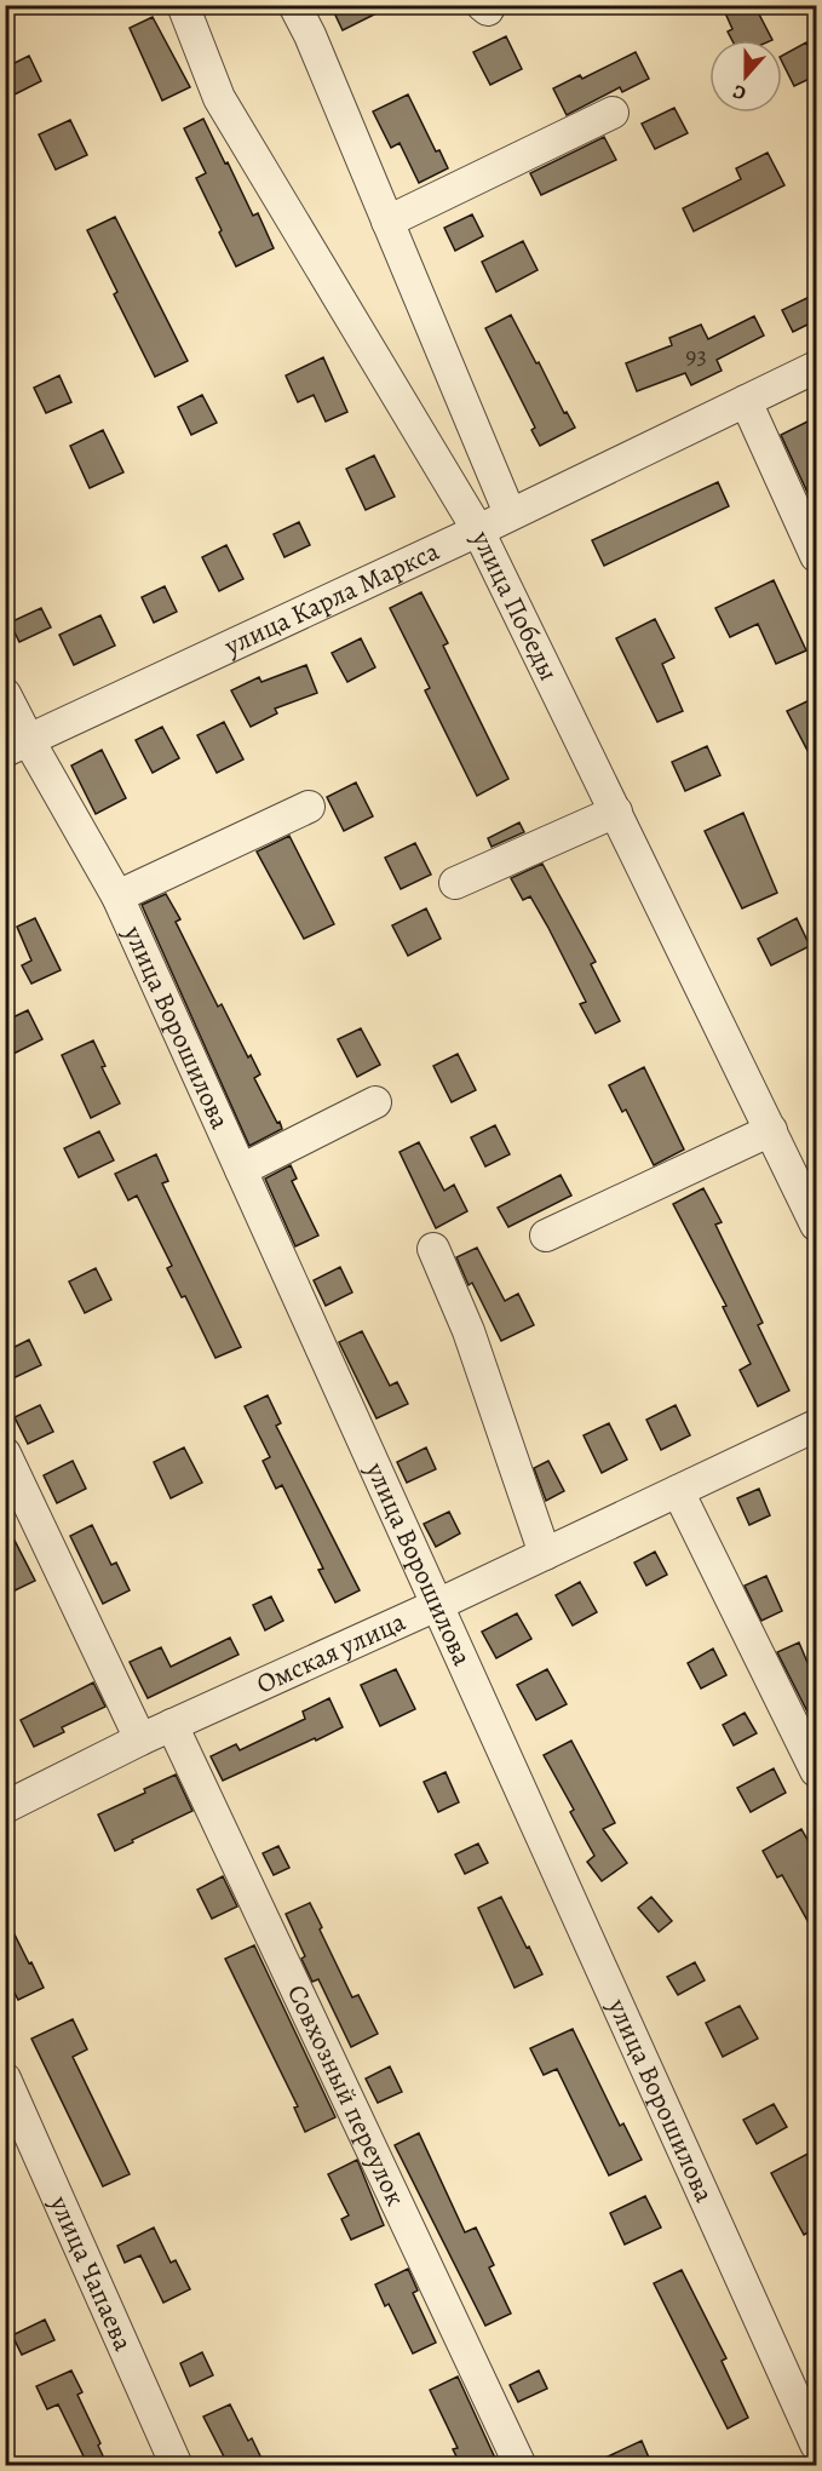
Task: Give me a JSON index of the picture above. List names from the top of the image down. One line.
{"streets":{"street":["улица Карла Маркса","улица Победы","улица Ворошилова","Омская улица","Совхозный переулок","улица Чапаева"]},"crossings":[["улица Карла Маркса","улица Победы"],["улица Карла Маркса","улица Ворошилова"],["улица Ворошилова","Омская улица"],["Омская улица","Совхозный переулок"]],"house_numbers":["93"],"north":"bottom"}
